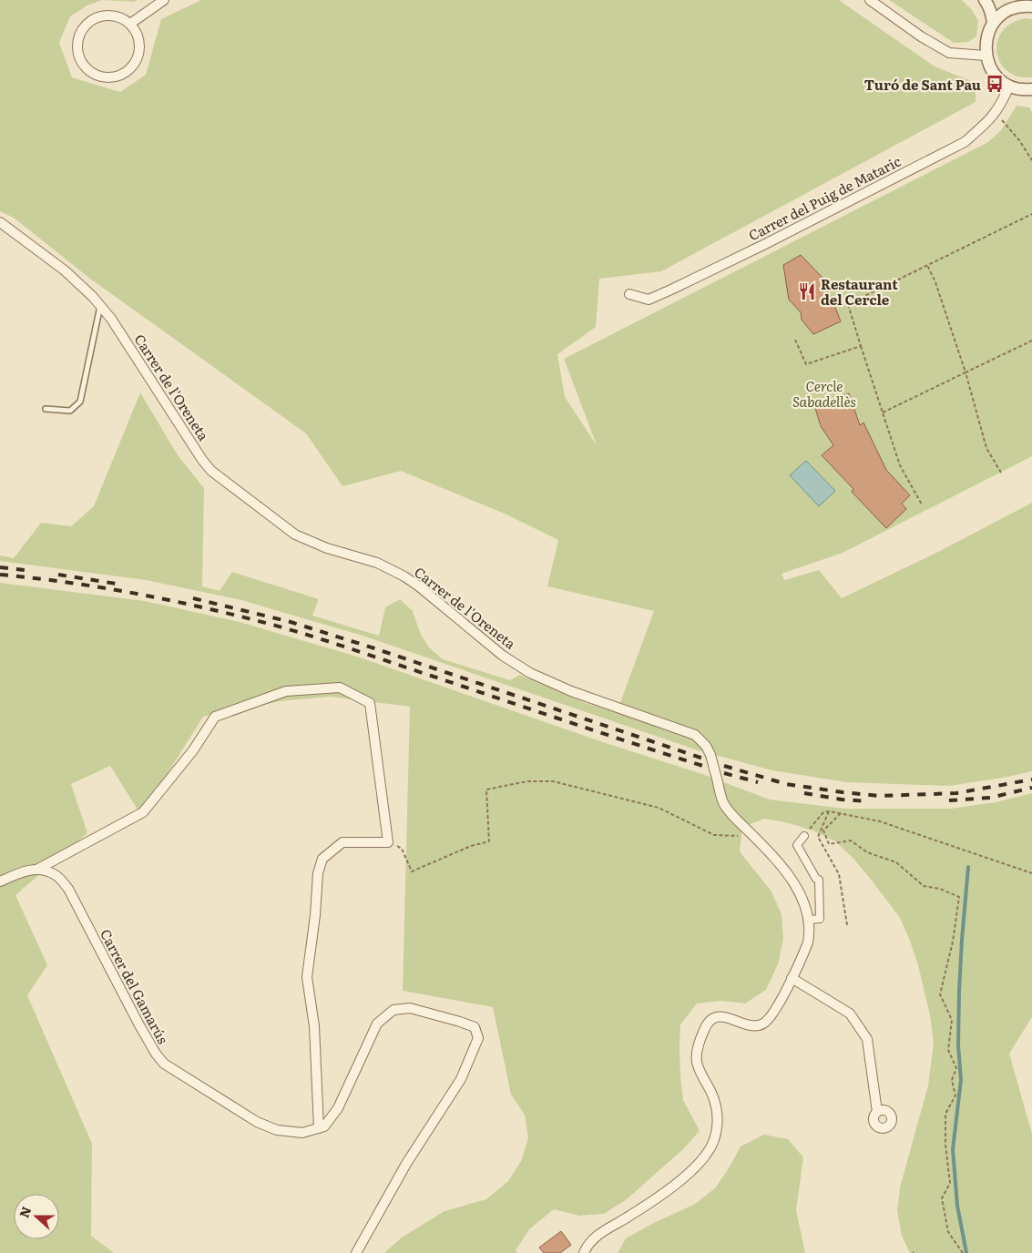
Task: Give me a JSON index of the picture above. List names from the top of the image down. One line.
{"streets":{"street":["Carrer del Puig de Mataric","Carrer de l'Oreneta","Carrer del Gamarús"]},"parks":["Cercle Sabadellès"],"places":{"bus stop":["Turó de Sant Pau"],"restaurant":["Restaurant del Cercle"]},"north":"left"}
